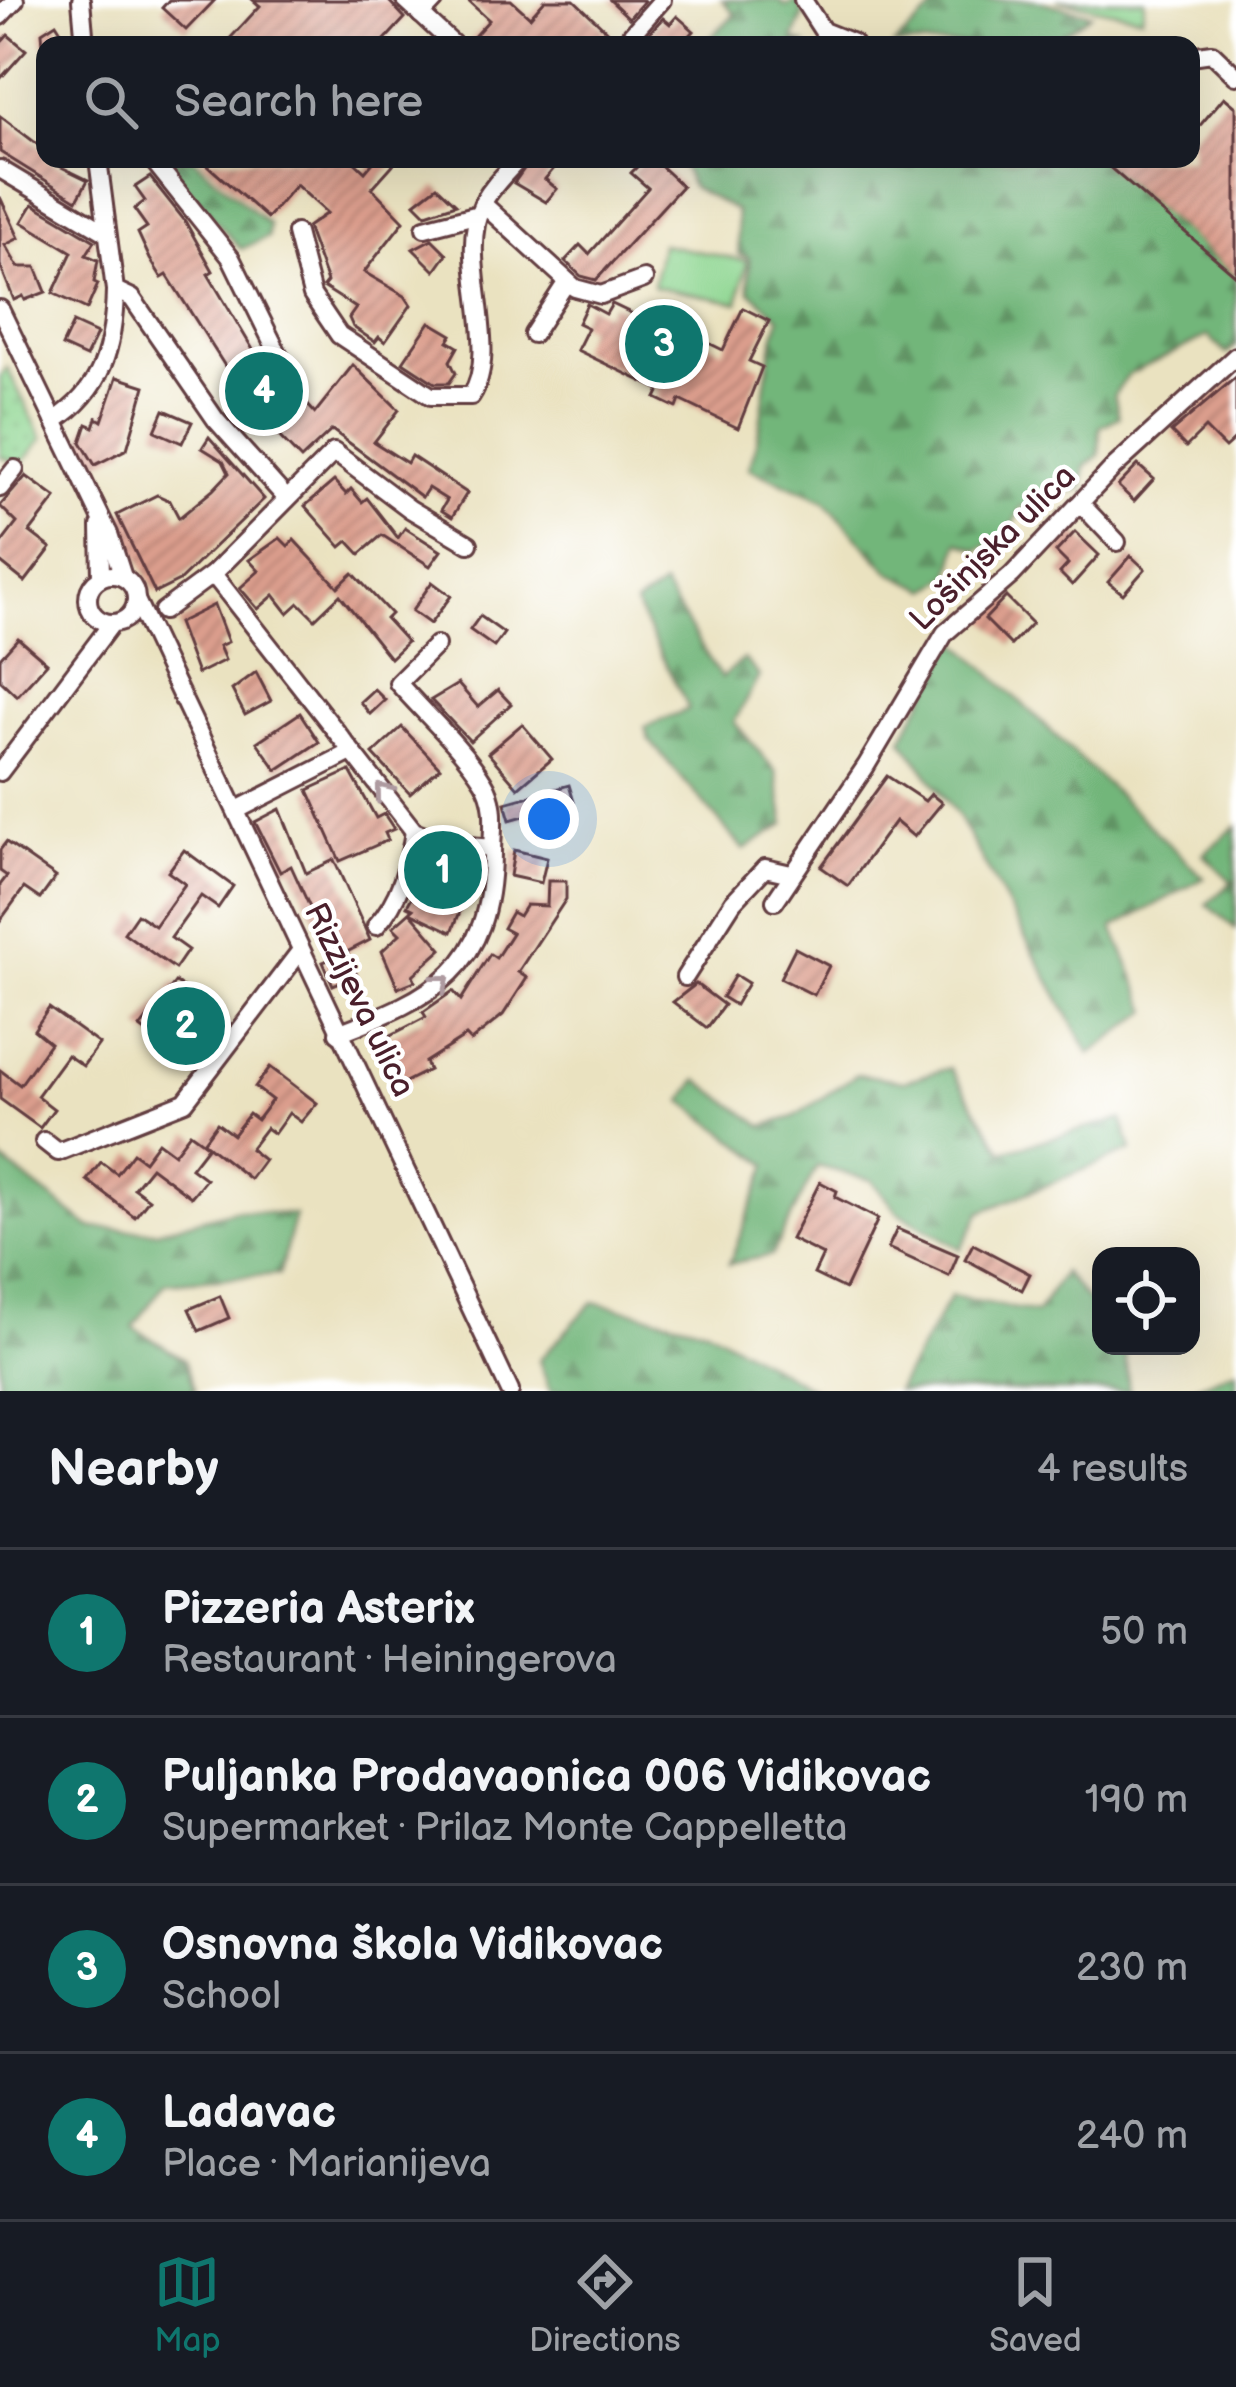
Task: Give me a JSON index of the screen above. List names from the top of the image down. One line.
{"streets":{"street":["Lošinjska ulica","Rizzijeva ulica"]},"page":{"search":"Search here","pins":["3","4","1","2"],"heading":["Nearby","4 results"],"list":[{"mark":"1","name":"Pizzeria Asterix","note":"Restaurant · Heiningerova","value":"50 m"},{"mark":"2","name":"Puljanka Prodavaonica 006 Vidikovac","note":"Supermarket · Prilaz Monte Cappelletta","value":"190 m"},{"mark":"3","name":"Osnovna škola Vidikovac","note":"School","value":"230 m"},{"mark":"4","name":"Ladavac","note":"Place · Marianijeva","value":"240 m"}],"nav":["Map","Directions","Saved"]}}
